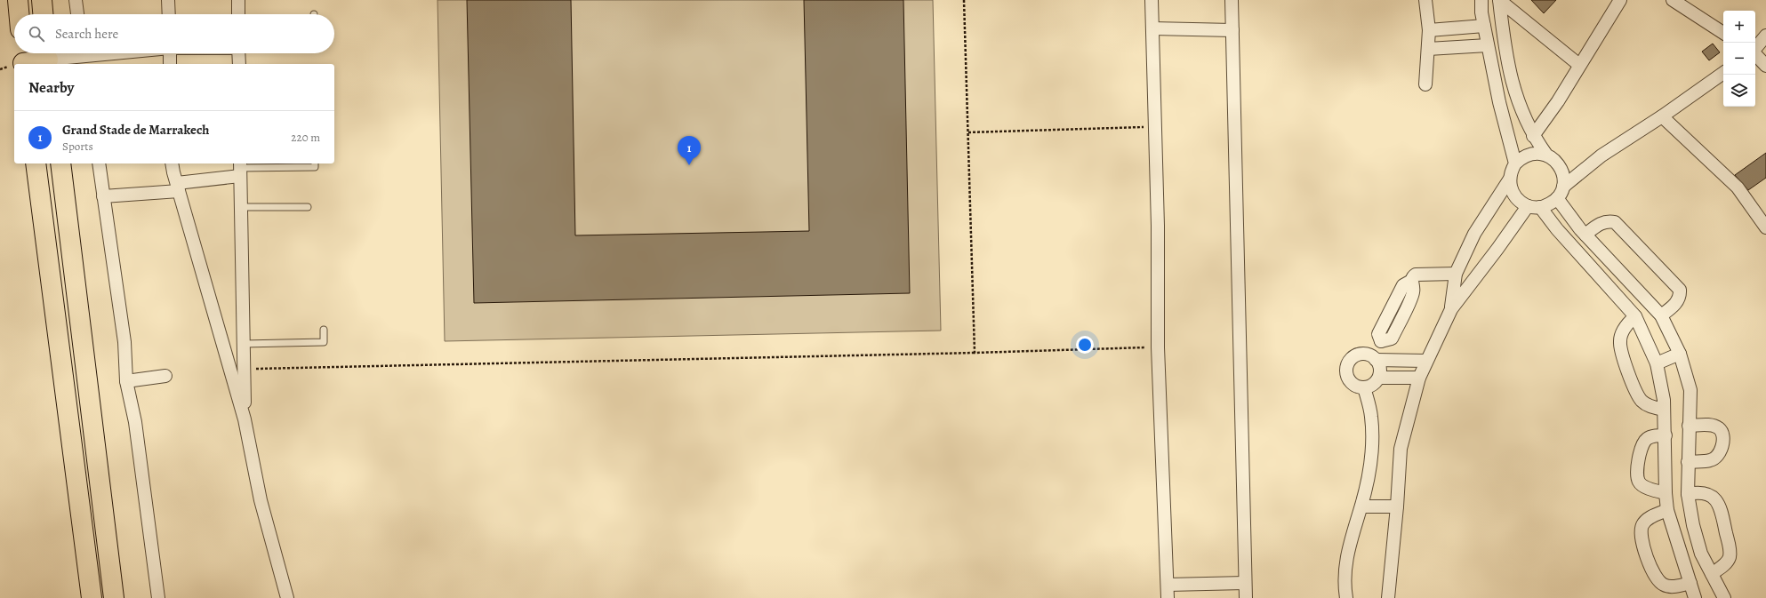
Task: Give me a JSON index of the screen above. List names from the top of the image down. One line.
{"page":{"map_buttons":["+","−"],"search":"Search here","heading":"Nearby","list":[{"mark":"1","name":"Grand Stade de Marrakech","note":"Sports","value":"220 m"}],"pins":"1"}}
